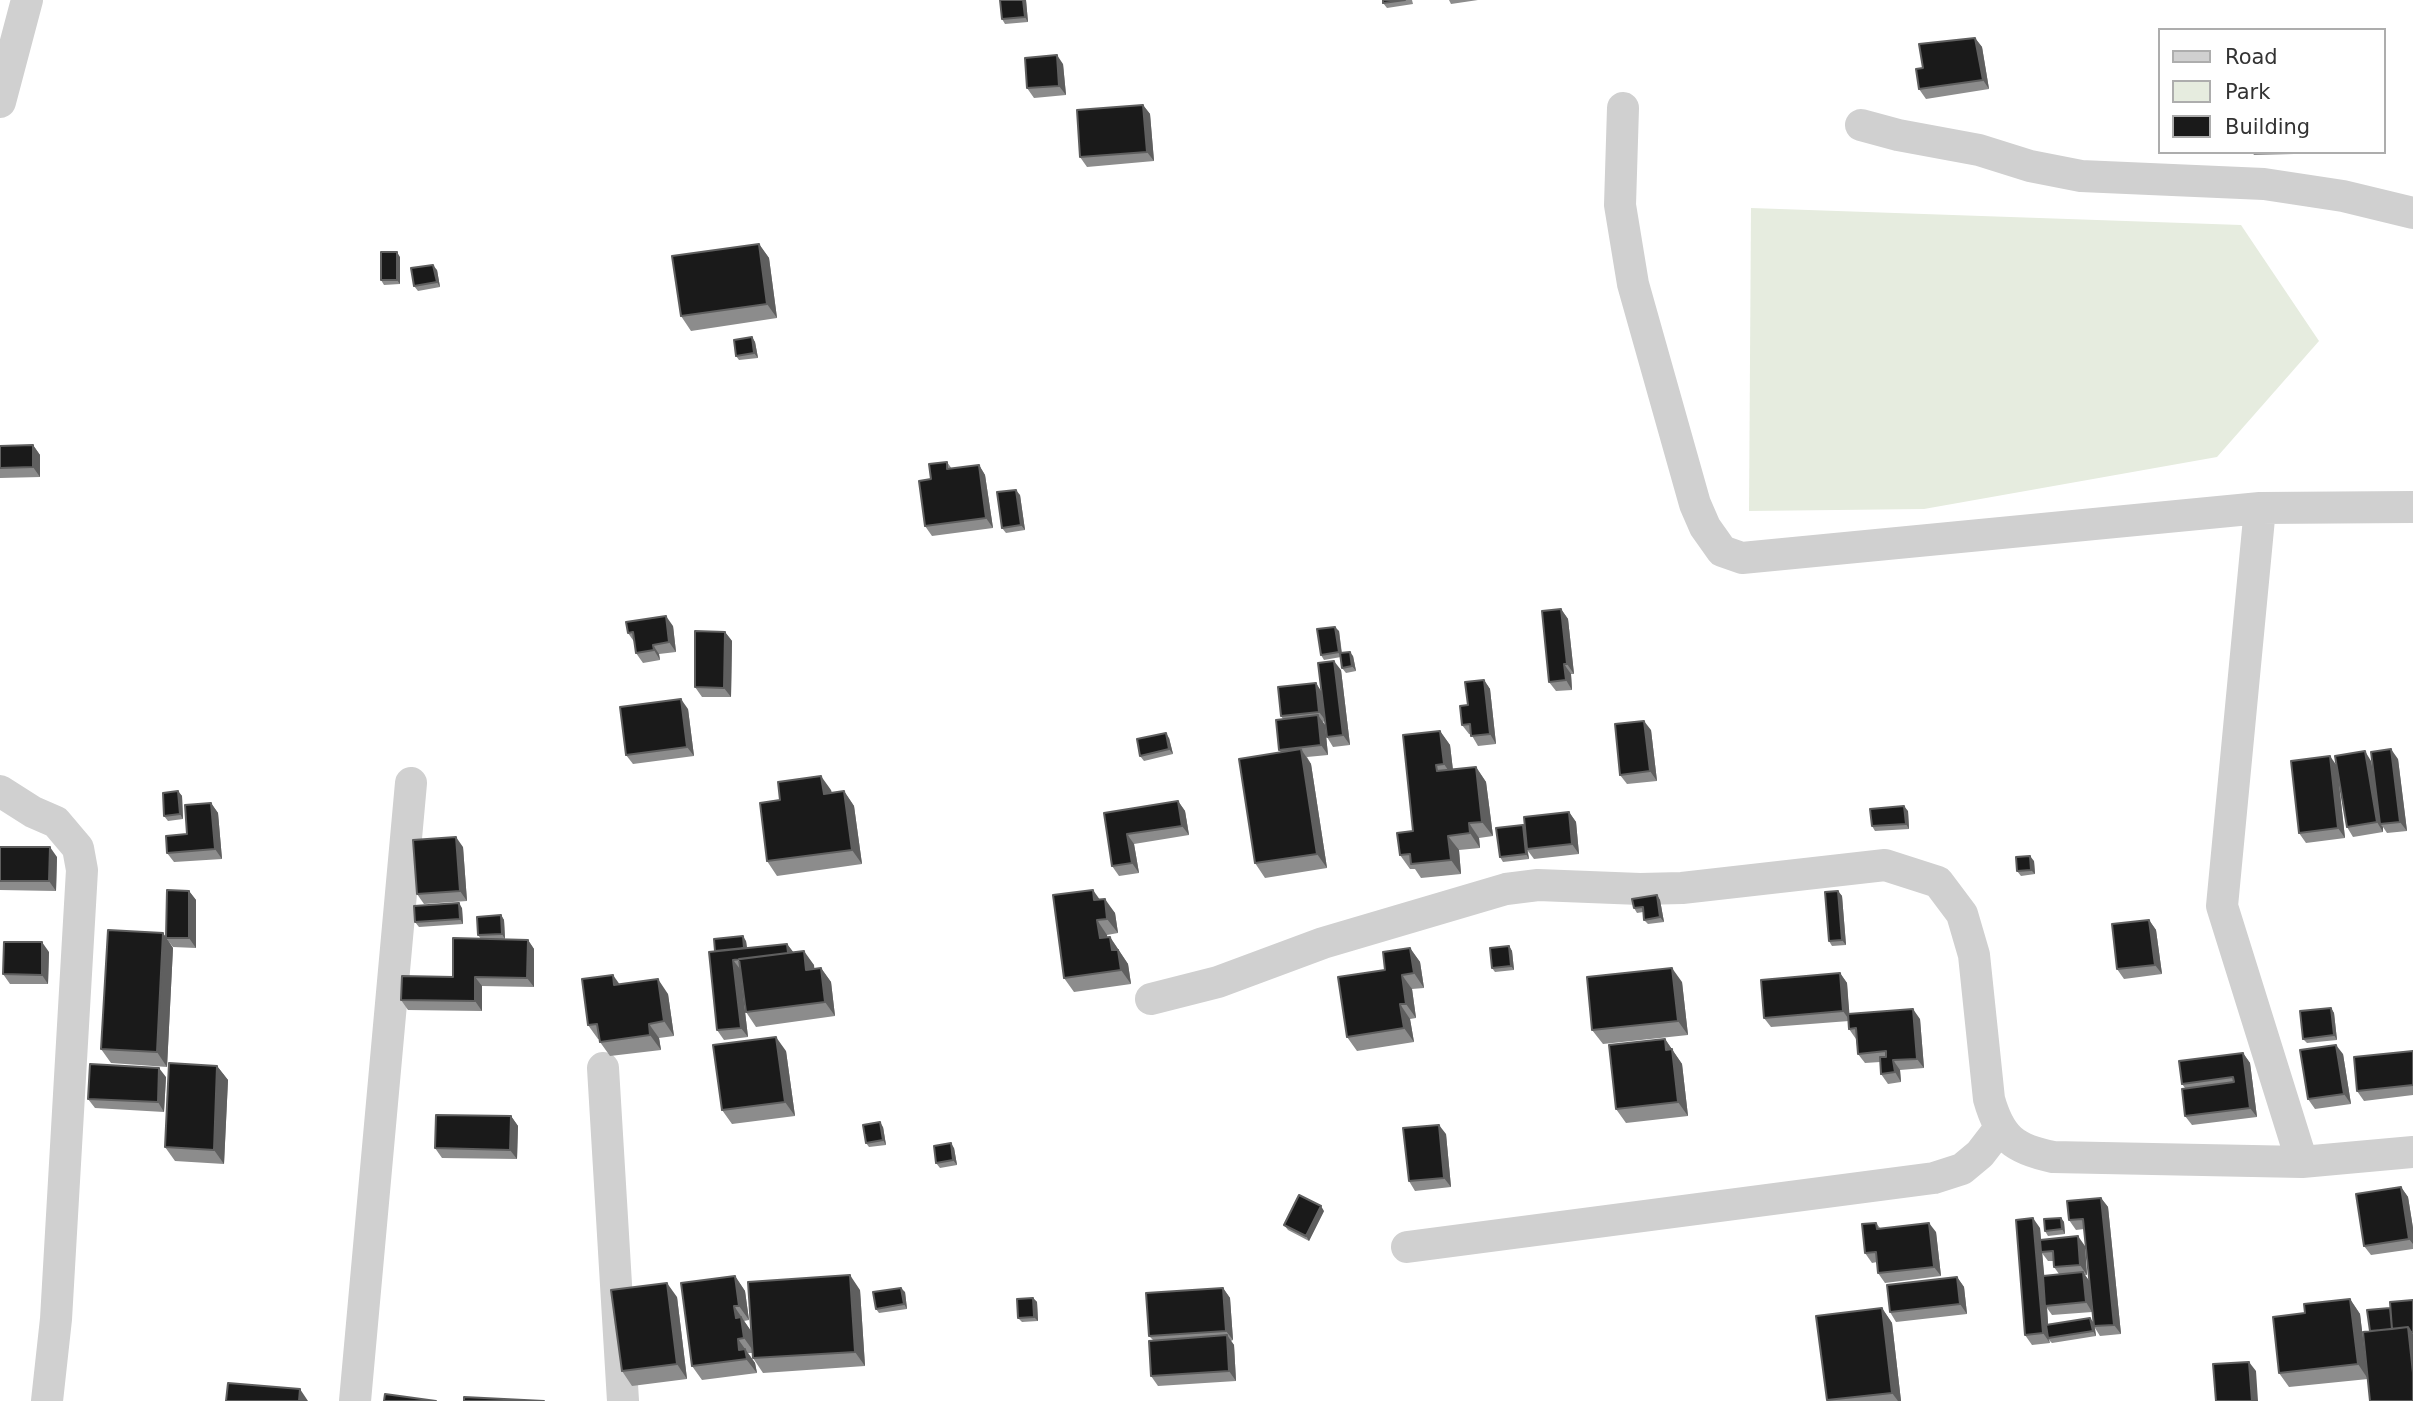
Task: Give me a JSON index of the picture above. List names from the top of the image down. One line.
{"legend":["Road","Park","Building"]}
